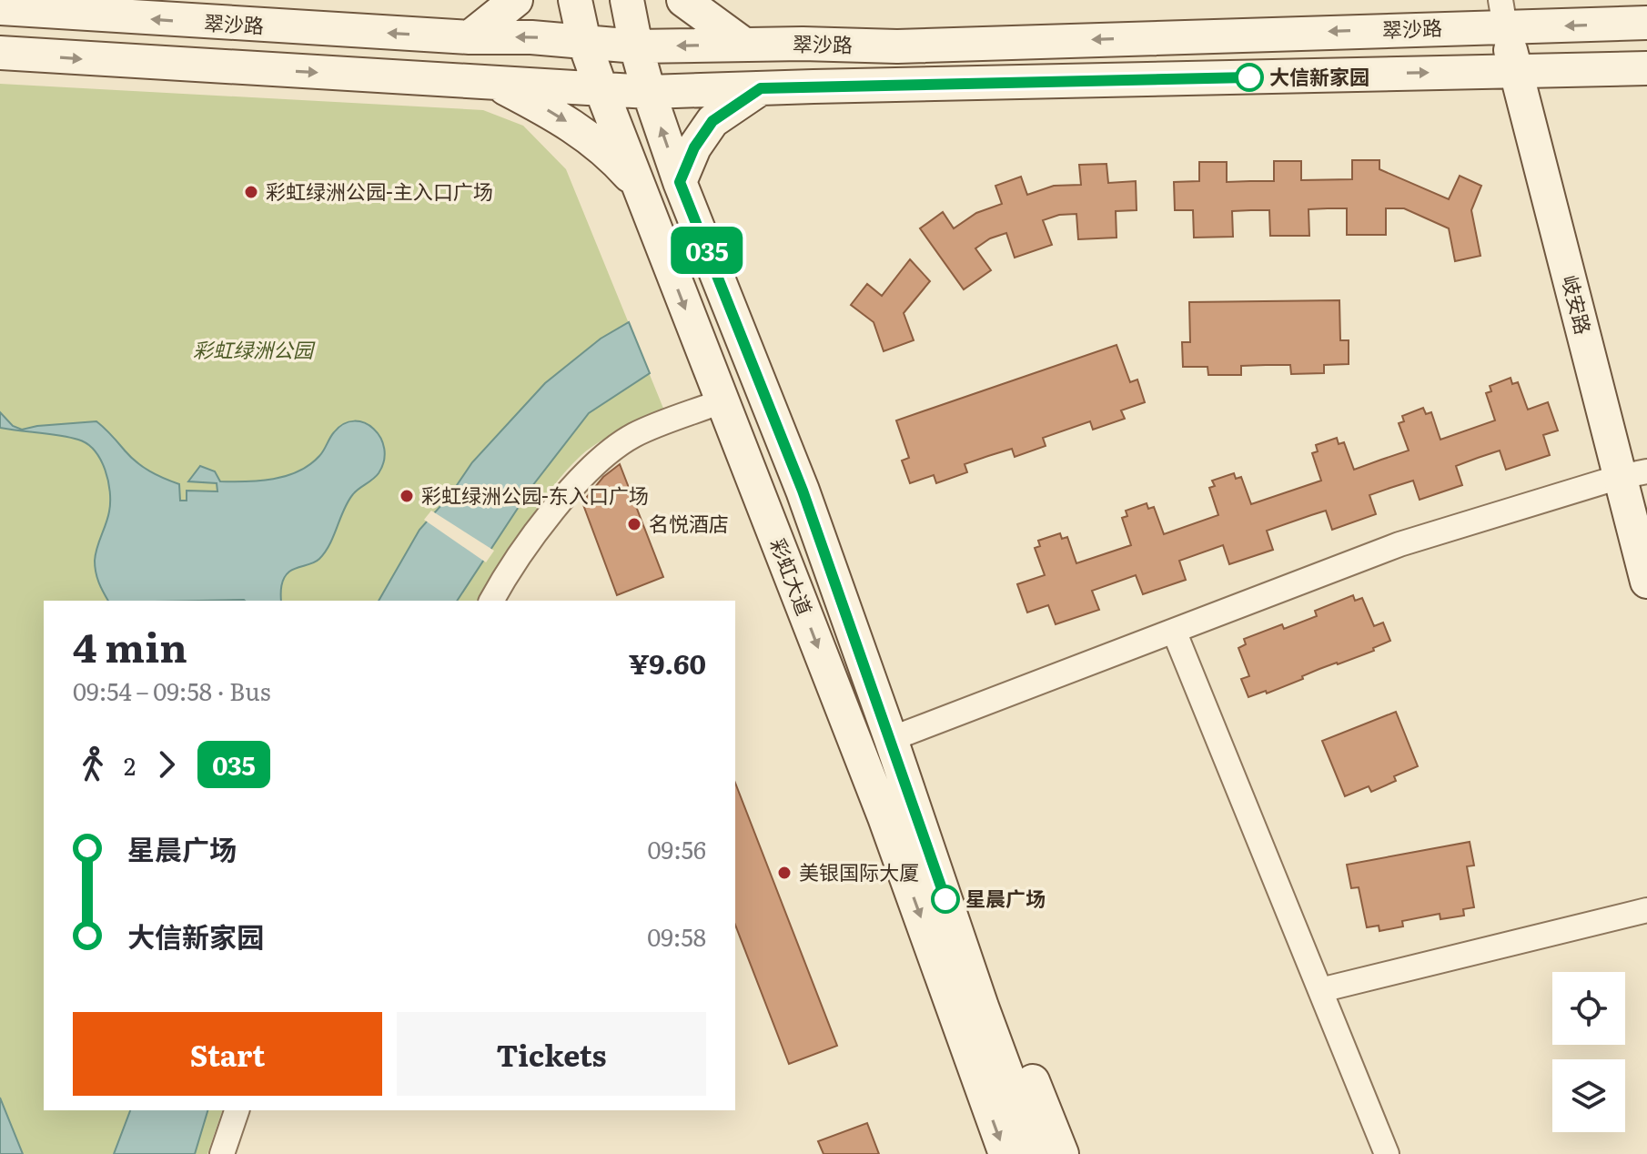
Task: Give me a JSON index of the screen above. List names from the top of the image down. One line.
{"streets":{"main road":["翠沙路","岐安路","彩虹大道"]},"crossings":[["翠沙路","岐安路"],["翠沙路","彩虹大道"]],"parks":["彩虹绿洲公园"],"places":["大信新家园","彩虹绿洲公园-主入口广场","彩虹绿洲公园-东入口广场","名悦酒店","美银国际大厦","星晨广场"],"lines":["bus line 035"],"page":{"on_map":"035","heading":["4 min","09:54 – 09:58 · Bus","¥9.60"],"legs":["2","035"],"list":[{"name":"星晨广场","value":"09:56"},{"name":"大信新家园","value":"09:58"}],"buttons":["Start","Tickets"]}}
